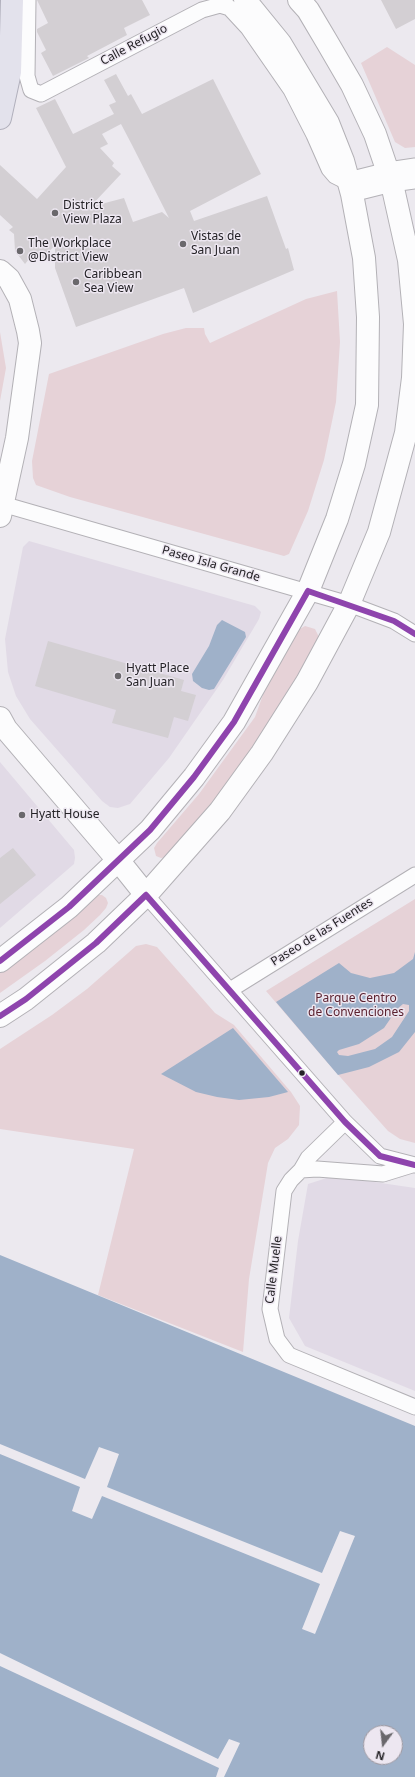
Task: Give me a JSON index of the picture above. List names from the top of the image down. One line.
{"streets":{"street":["Calle Refugio","Paseo Isla Grande","Paseo de las Fuentes","Calle Muelle"]},"parks":["Parque Centro de Convenciones"],"places":["District View Plaza","Vistas de San Juan","The Workplace @District View","Caribbean Sea View","Hyatt Place San Juan","Hyatt House"],"north":"bottom"}
